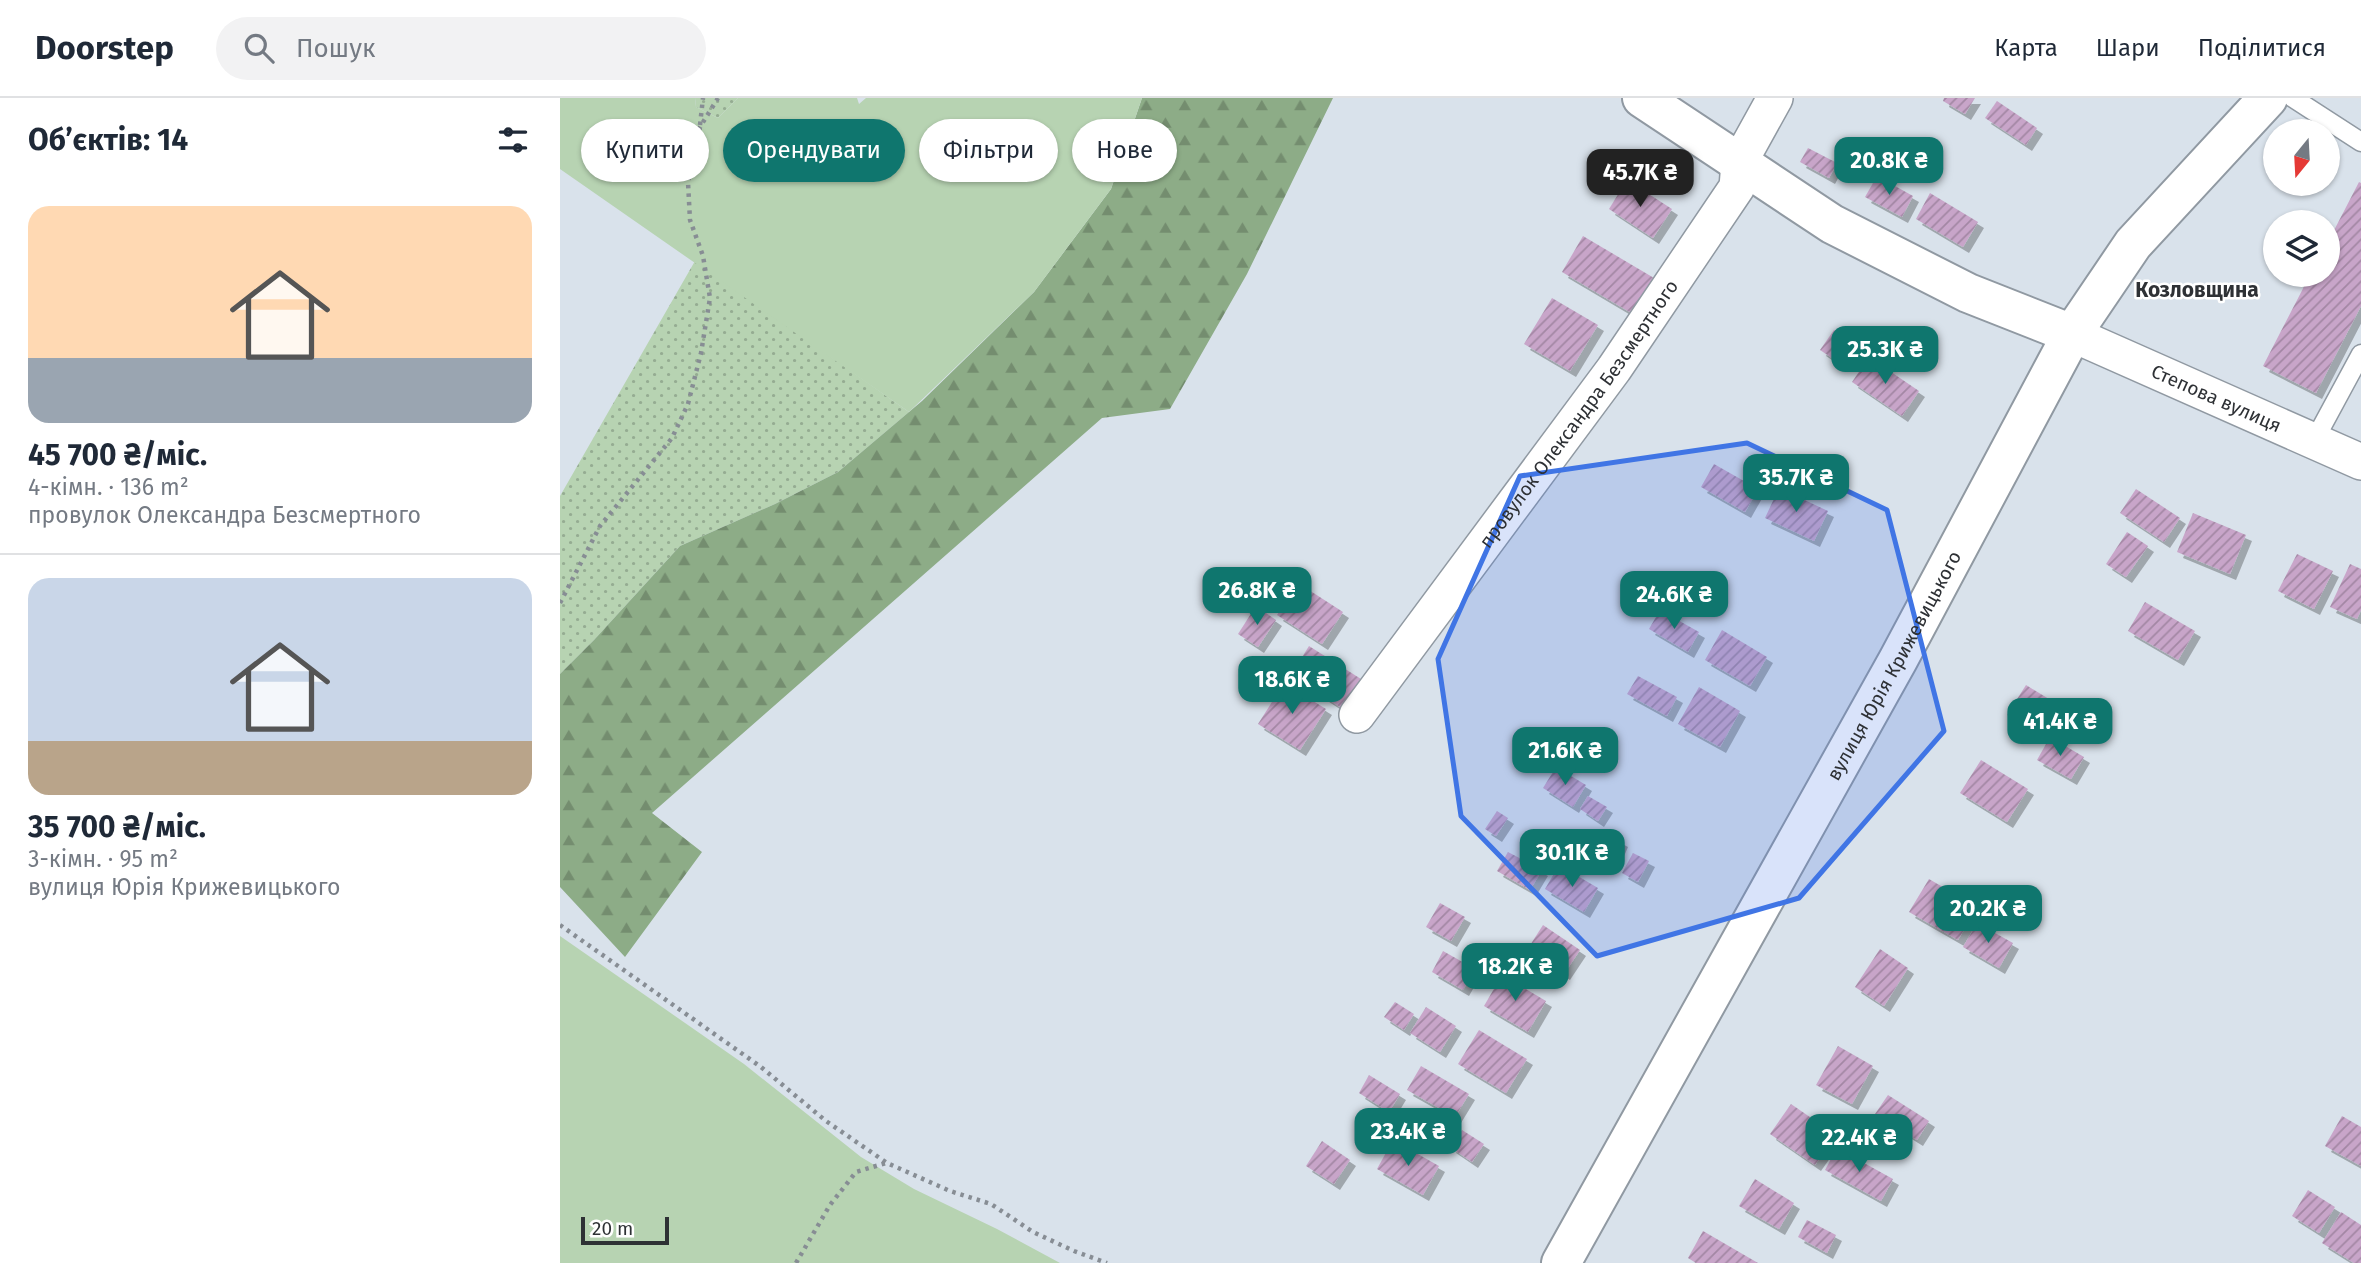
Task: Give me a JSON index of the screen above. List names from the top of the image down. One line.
{"streets":{"street":["Степова вулиця","провулок Олександра Безсмертного","вулиця Юрія Крижевицького"]},"crossings":[["Степова вулиця","вулиця Юрія Крижевицького"]],"districts":["Козловщина"],"scale_bar":"20 m","north":"bottom","page":{"header":"Doorstep","search":"Пошук","nav":["Карта","Шари","Поділитися"],"heading":"Об’єктів: 14","chip":["Купити","Орендувати","Фільтри","Нове"],"price":["20.8K ₴","45.7K ₴","25.3K ₴","35.7K ₴","26.8K ₴","24.6K ₴","18.6K ₴","41.4K ₴","21.6K ₴","30.1K ₴","20.2K ₴","18.2K ₴","23.4K ₴","22.4K ₴"],"list":[{"name":"45 700 ₴/міс.","note":"4-кімн. · 136 m² · провулок Олександра Безсмертного"},{"name":"35 700 ₴/міс.","note":"3-кімн. · 95 m² · вулиця Юрія Крижевицького"}],"scale":"20 m"}}
